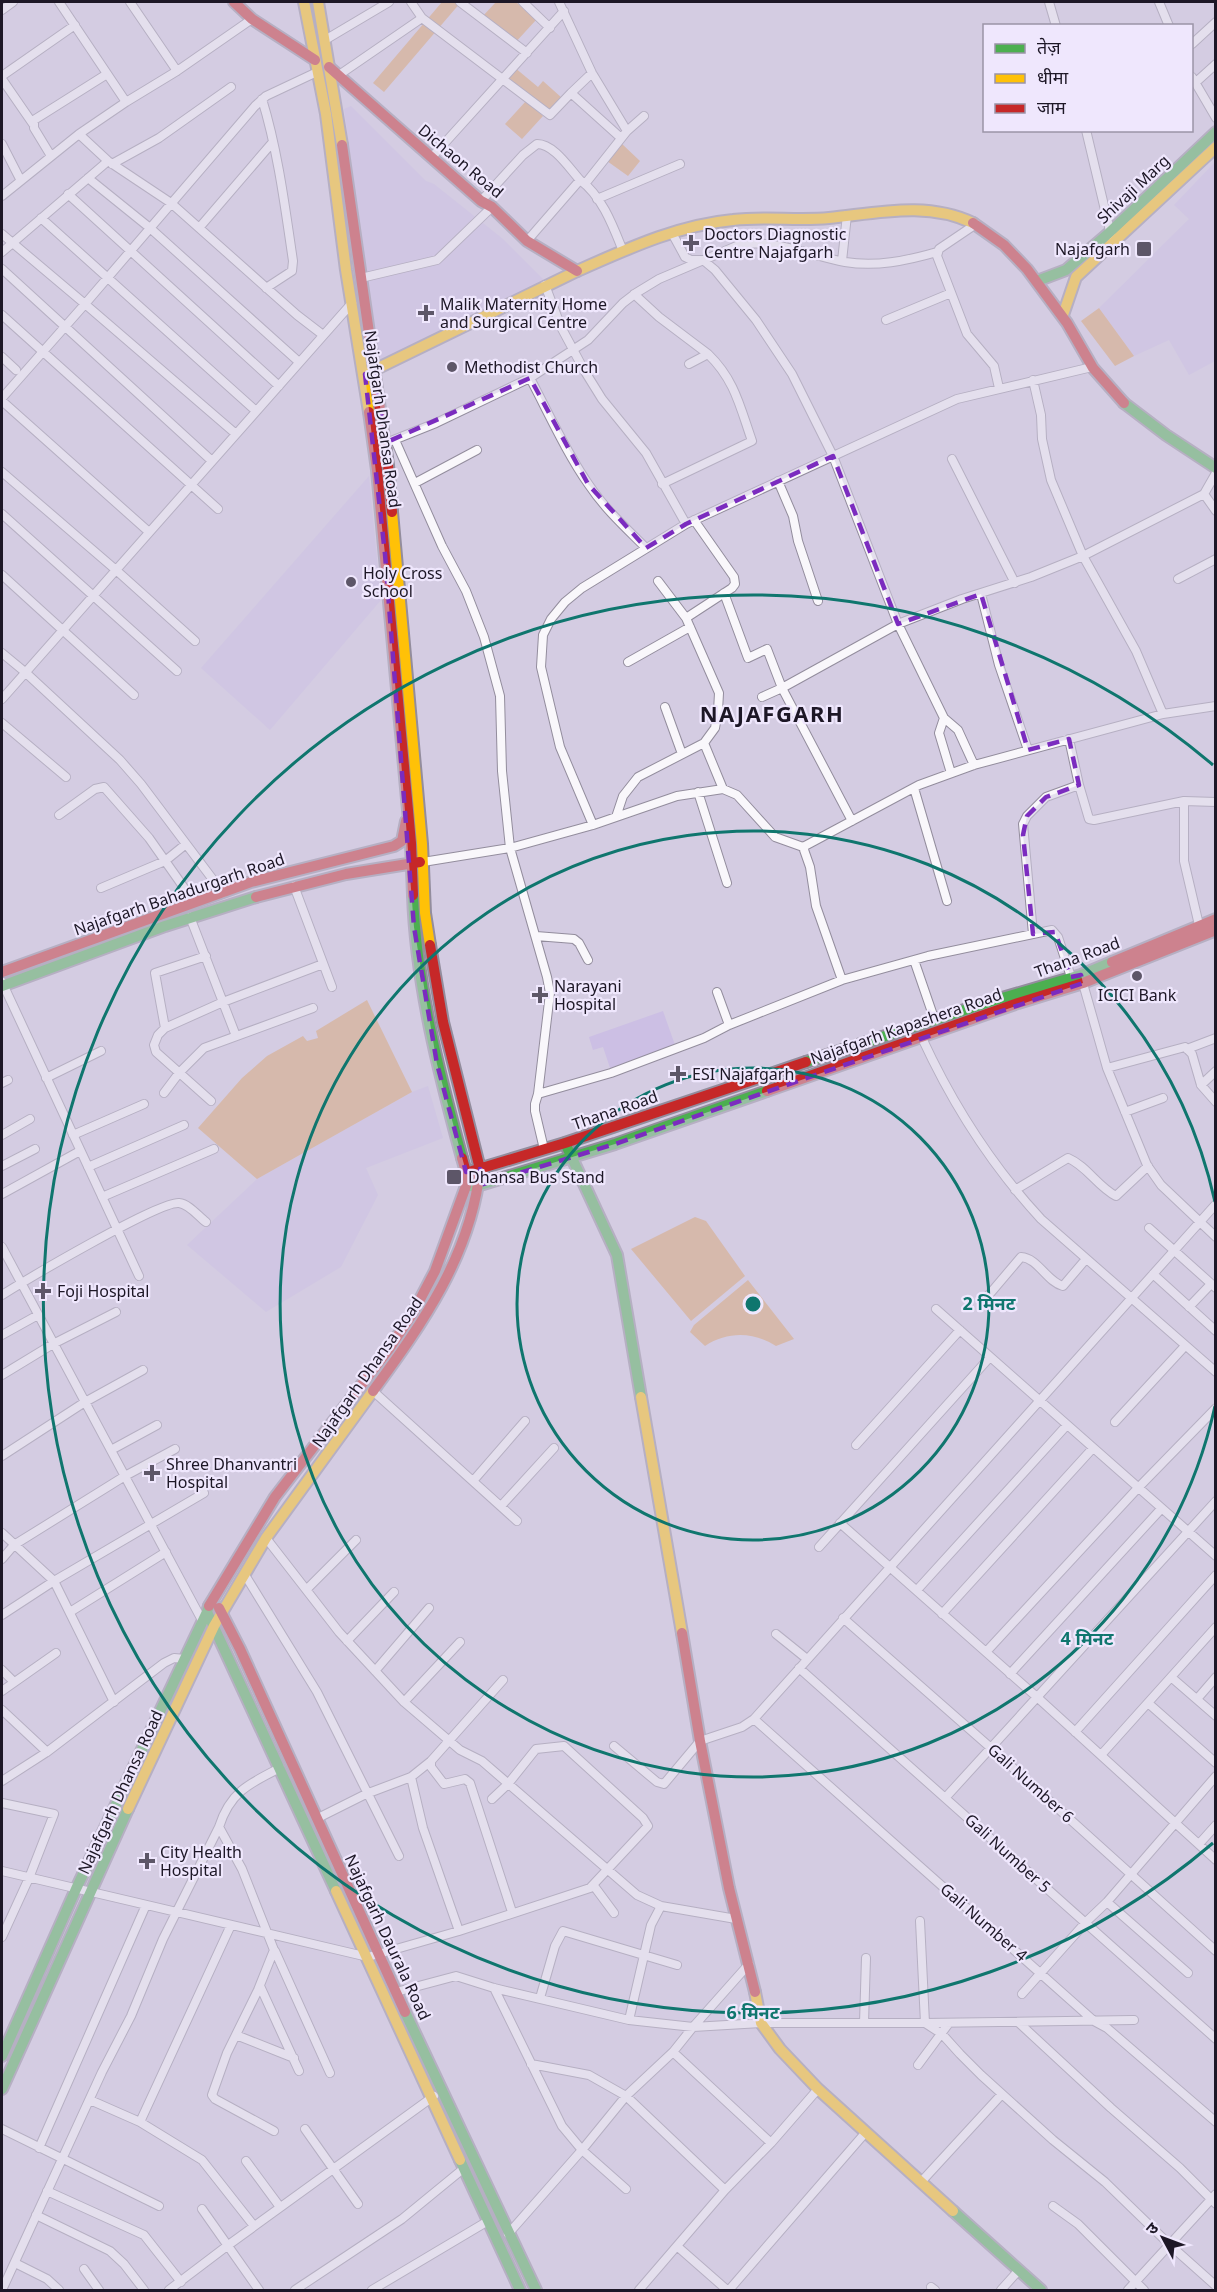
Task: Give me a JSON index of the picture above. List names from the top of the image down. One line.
{"streets":{"main road":["Dichaon Road","Shivaji Marg","Najafgarh Dhansa Road","Najafgarh Bahadurgarh Road","Thana Road","Najafgarh Kapashera Road","Najafgarh Daurala Road"],"street":["Gali Number 6","Gali Number 5","Gali Number 4"]},"crossings":[["Dichaon Road","Najafgarh Dhansa Road"],["Najafgarh Dhansa Road","Najafgarh Bahadurgarh Road"],["Najafgarh Dhansa Road","Thana Road"],["Najafgarh Dhansa Road","Najafgarh Kapashera Road"],["Najafgarh Dhansa Road","Najafgarh Daurala Road"],["Thana Road","Najafgarh Kapashera Road"]],"districts":["NAJAFGARH"],"places":{"health":["Doctors Diagnostic Centre Najafgarh","Malik Maternity Home and Surgical Centre","Narayani Hospital","ESI Najafgarh","Foji Hospital","Shree Dhanvantri Hospital","City Health Hospital"],"transit":["Najafgarh","Dhansa Bus Stand"],"other":["Methodist Church","Holy Cross School","ICICI Bank"]},"legend":["तेज़","धीमा","जाम"],"north":"top left","rings":["2 मिनट","4 मिनट","6 मिनट"]}
